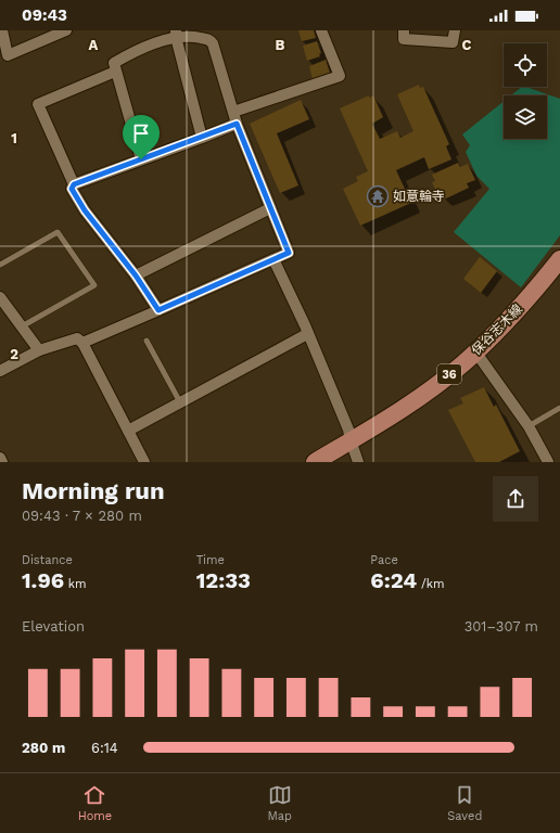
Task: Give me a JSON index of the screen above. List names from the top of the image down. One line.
{"streets":{"main road":["保谷志木線","36"]},"places":{"temple":["如意輪寺"]},"page":{"status":"09:43","heading":["Morning run","09:43 · 7 × 280 m"],"stats":[["Distance","1.96 km"],["Time","12:33"],["Pace","6:24 /km"]],"chart":["Elevation","301–307 m"],"list":[{"name":"280 m","note":"6:14"}],"tabs":["Home","Map","Saved"]},"grid":{"columns":["A","B","C"],"rows":["1","2"]}}
